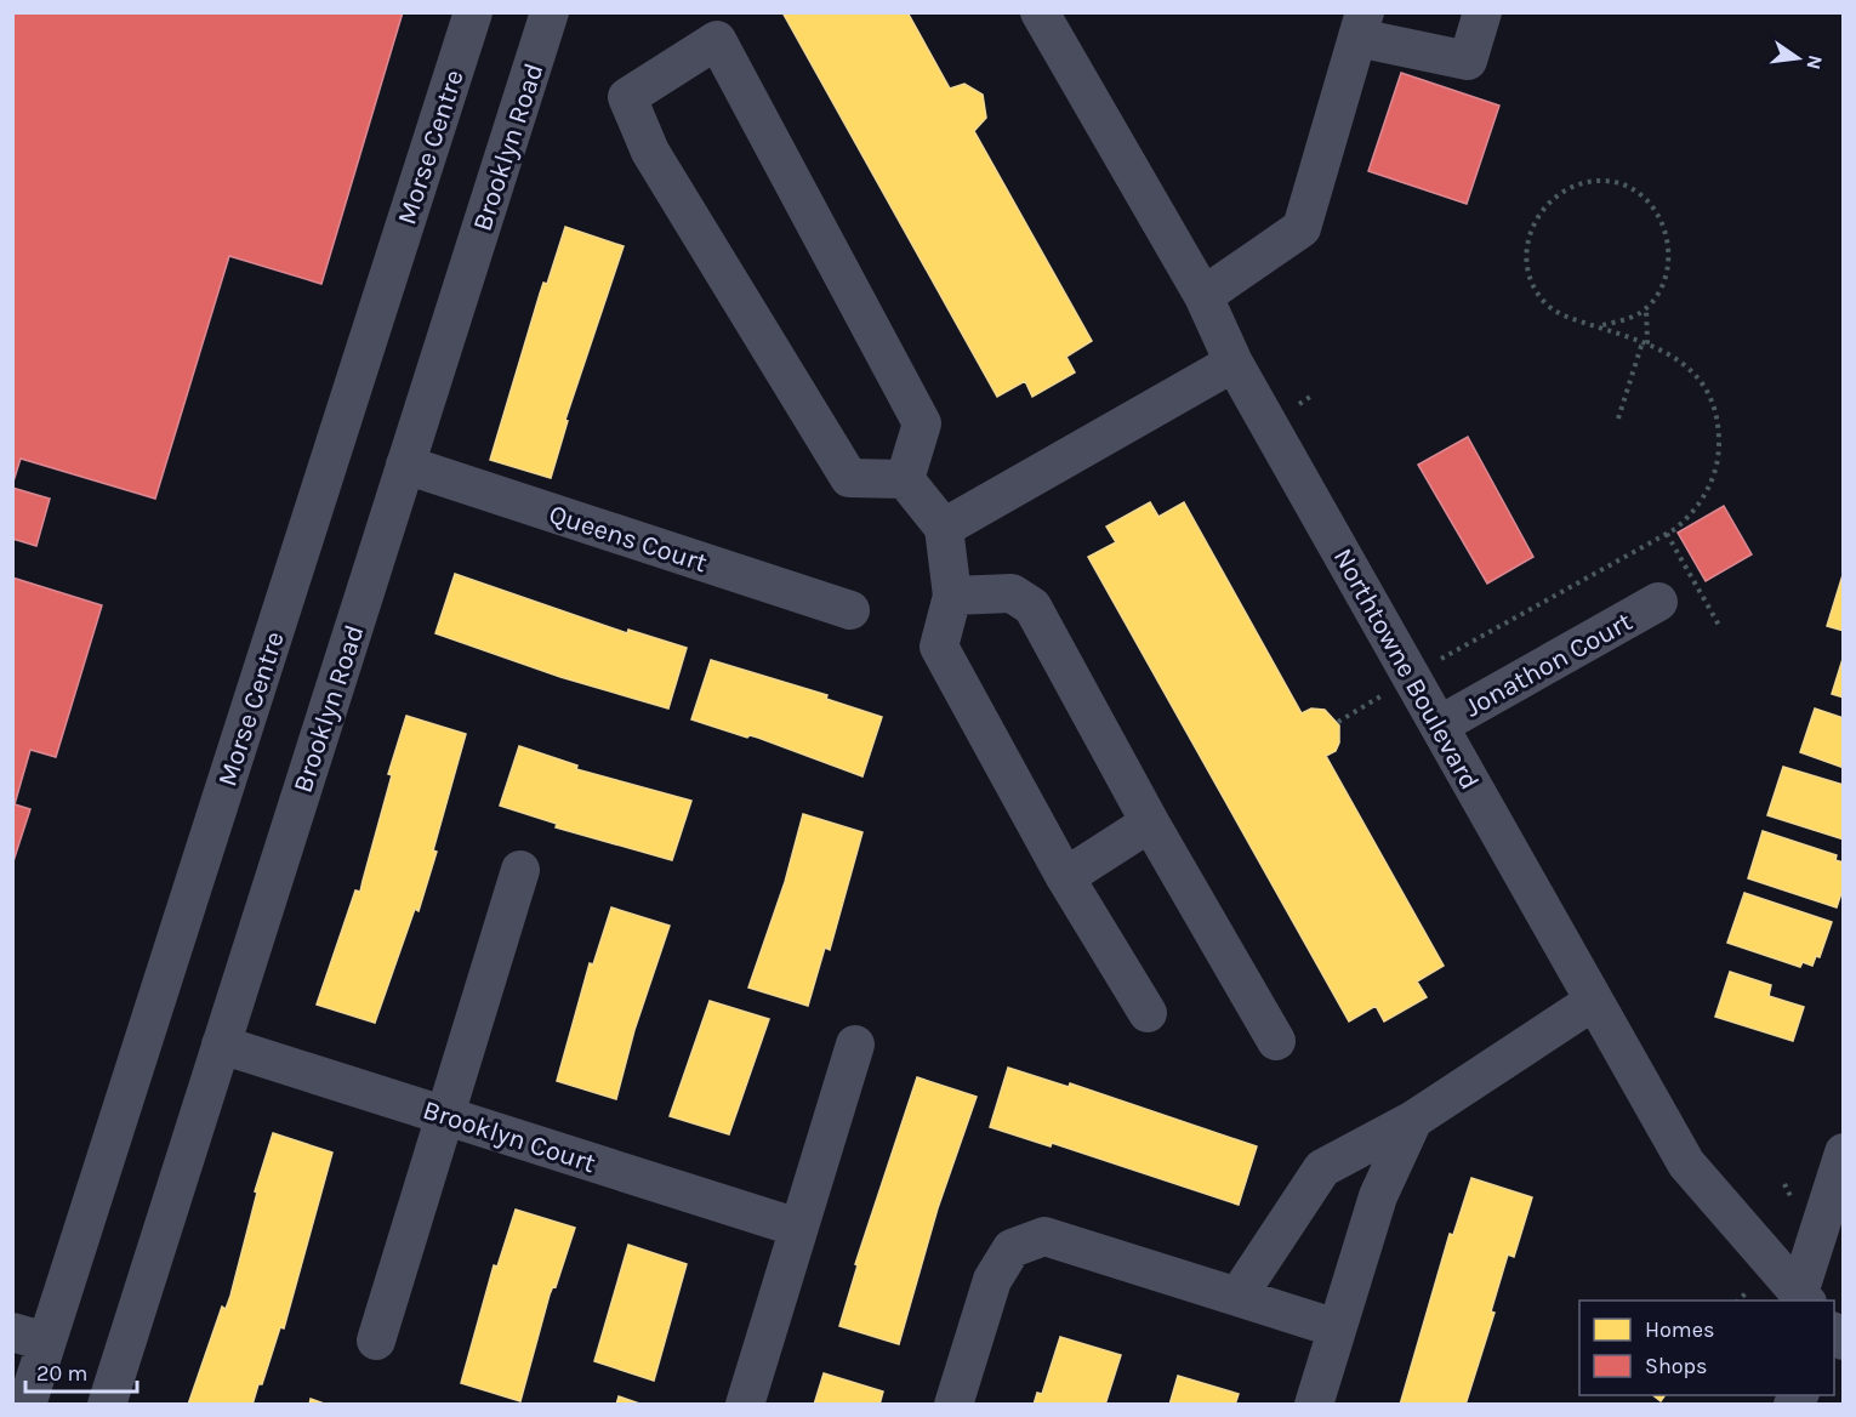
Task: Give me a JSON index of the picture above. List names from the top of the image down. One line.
{"streets":{"street":["Morse Centre","Brooklyn Road","Queens Court","Jonathon Court","Northtowne Boulevard","Brooklyn Court"]},"crossings":[["Brooklyn Road","Queens Court"],["Brooklyn Road","Brooklyn Court"],["Jonathon Court","Northtowne Boulevard"]],"legend":["Homes","Shops"],"scale_bar":"20 m","north":"right"}
